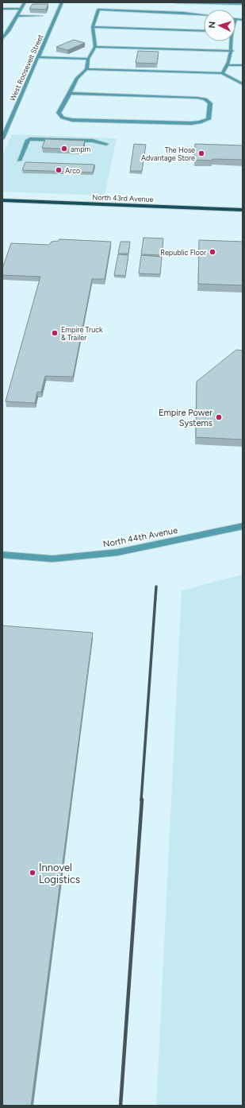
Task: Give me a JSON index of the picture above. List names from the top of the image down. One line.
{"streets":{"main road":["North 43rd Avenue"],"street":["West Roosevelt Street","North 44th Avenue"]},"places":["ampm","The Hose Advantage Store","Arco","Republic Floor","Empire Truck & Trailer","Empire Power Systems","Innovel Logistics"],"north":"left"}
